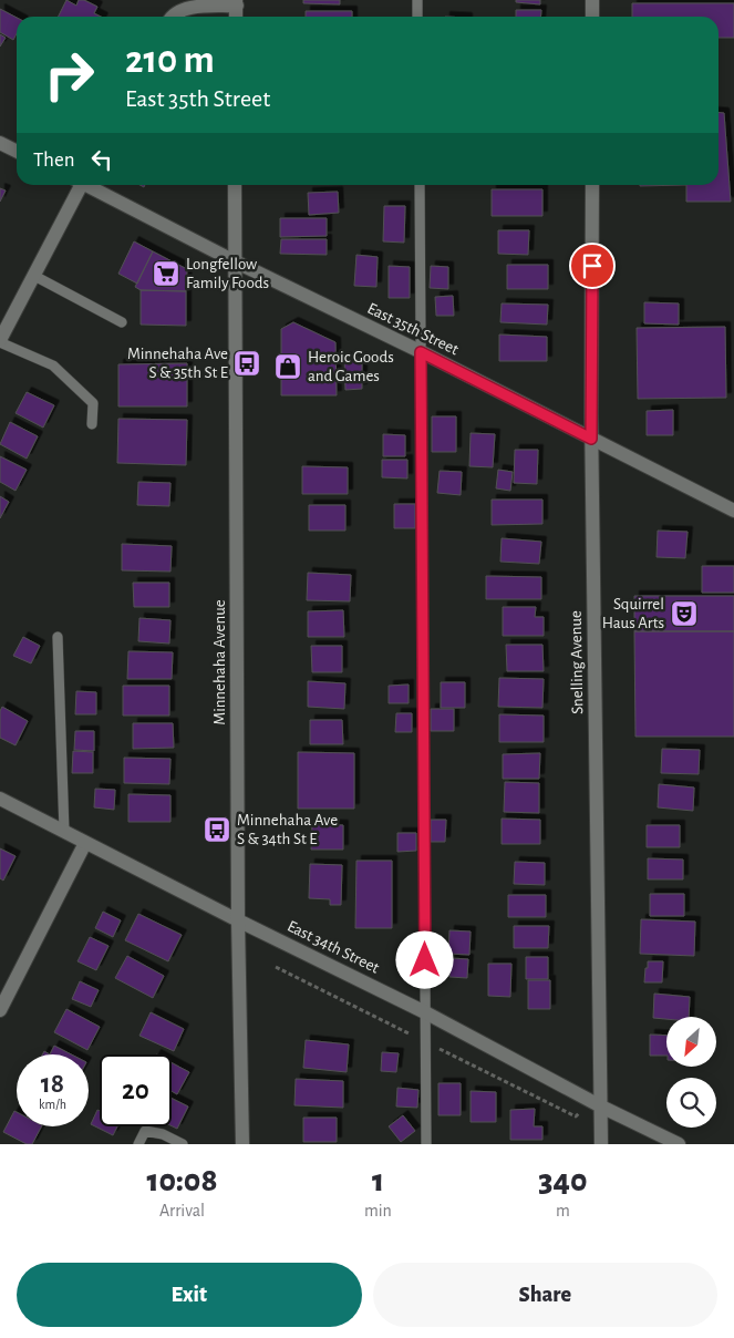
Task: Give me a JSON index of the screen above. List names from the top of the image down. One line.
{"streets":{"street":["East 35th Street","Minnehaha Avenue","Snelling Avenue","East 34th Street"]},"crossings":[["East 35th Street","Minnehaha Avenue"],["East 35th Street","Snelling Avenue"],["Minnehaha Avenue","East 34th Street"],["Snelling Avenue","East 34th Street"]],"places":{"supermarket":["Longfellow Family Foods"],"bus stop":["Minnehaha Ave S & 35th St E","Minnehaha Ave S & 34th St E"],"shop":["Heroic Goods and Games"],"theatre":["Squirrel Haus Arts"]},"north":"bottom left","page":{"turn":["210 m","East 35th Street"],"then":"Then","speed":"18 km/h","limit":"20","eta":["10:08","Arrival","1","min","340","m"],"buttons":["Exit","Share"]}}
